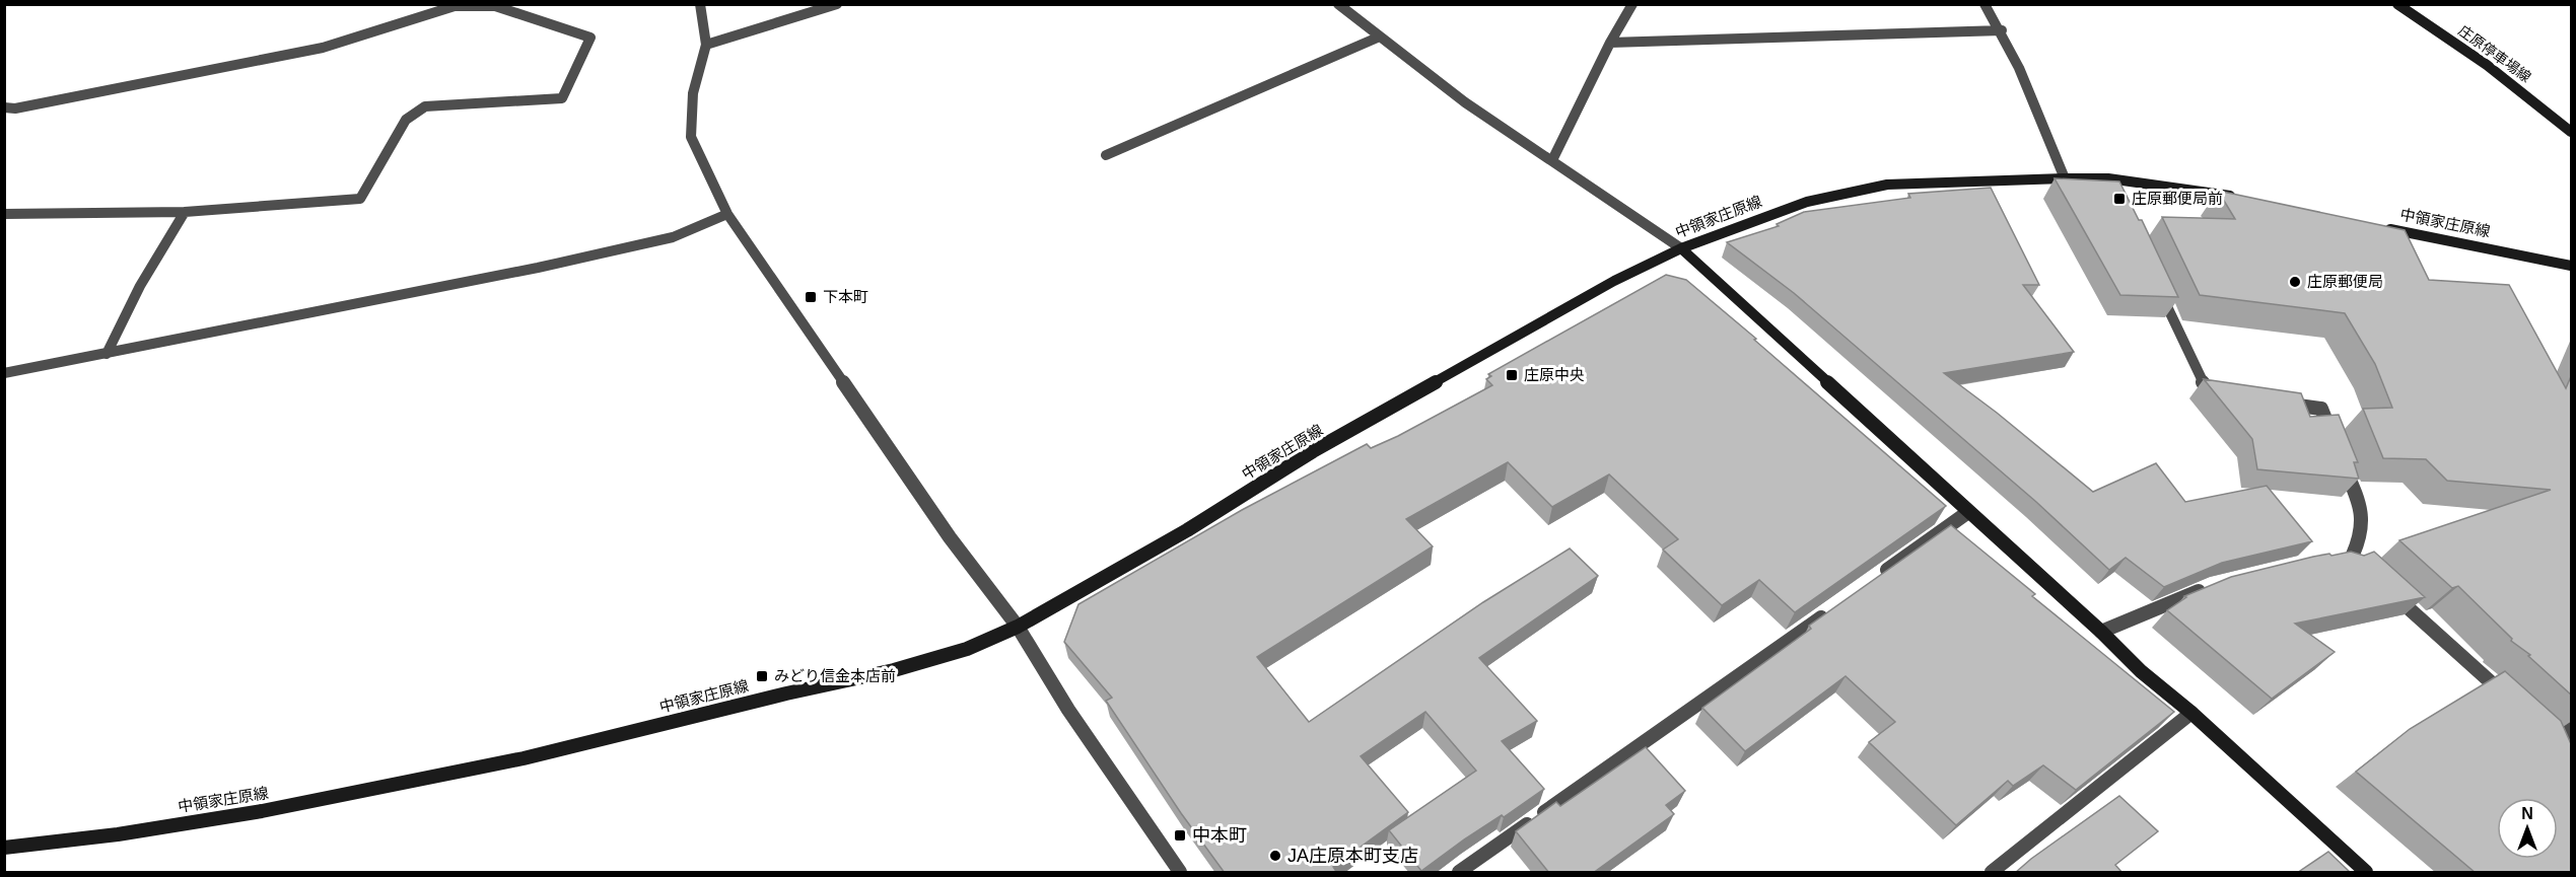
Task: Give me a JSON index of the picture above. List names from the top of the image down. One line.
{"streets":{"main road":["庄原停車場線","中領家庄原線"]},"places":{"transit":["庄原郵便局前","下本町","庄原中央","みどり信金本店前","中本町"],"other":["庄原郵便局","JA庄原本町支店"]},"north":"top"}
